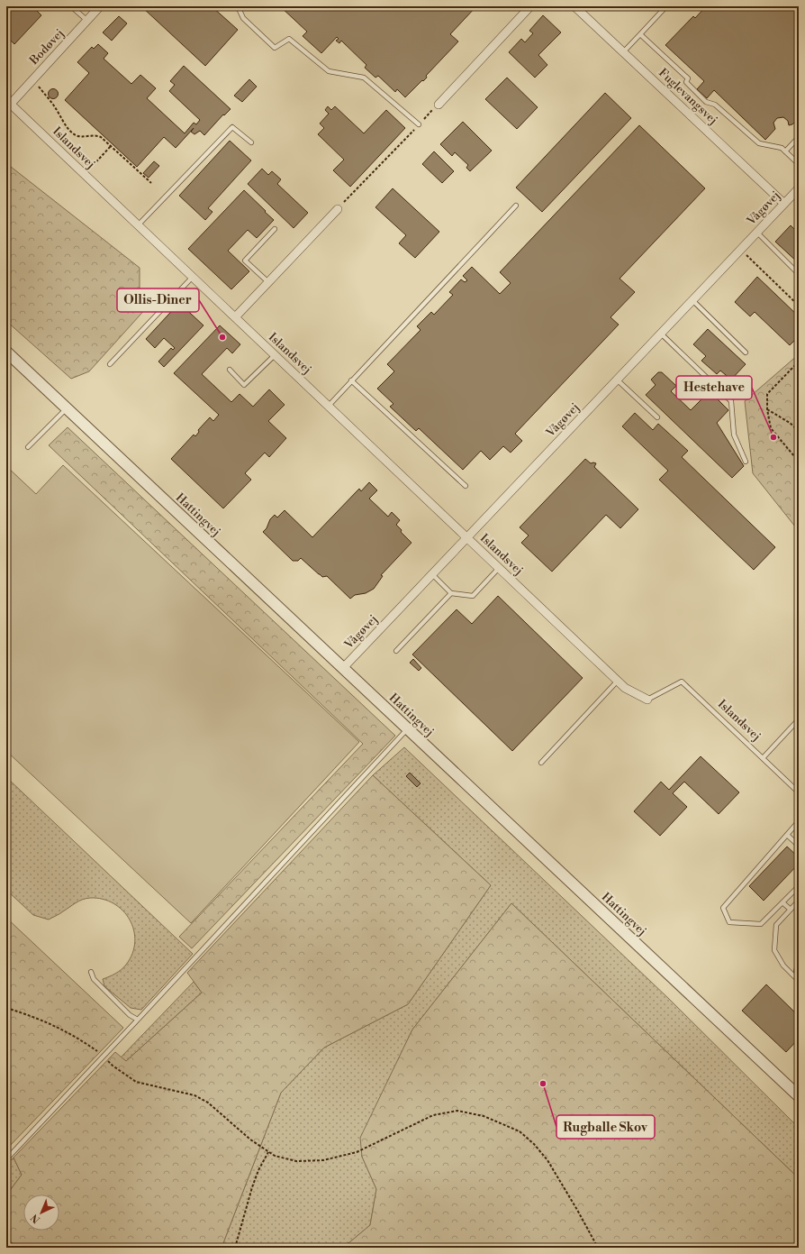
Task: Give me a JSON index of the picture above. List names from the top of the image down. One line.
{"streets":{"street":["Bodøvej","Fuglevangsvej","Islandsvej","Vågøvej","Hattingvej"]},"crossings":[["Bodøvej","Islandsvej"],["Fuglevangsvej","Vågøvej"],["Islandsvej","Vågøvej"],["Vågøvej","Hattingvej"]],"places":["Ollis-Diner","Hestehave","Rugballe Skov"],"north":"bottom left"}
